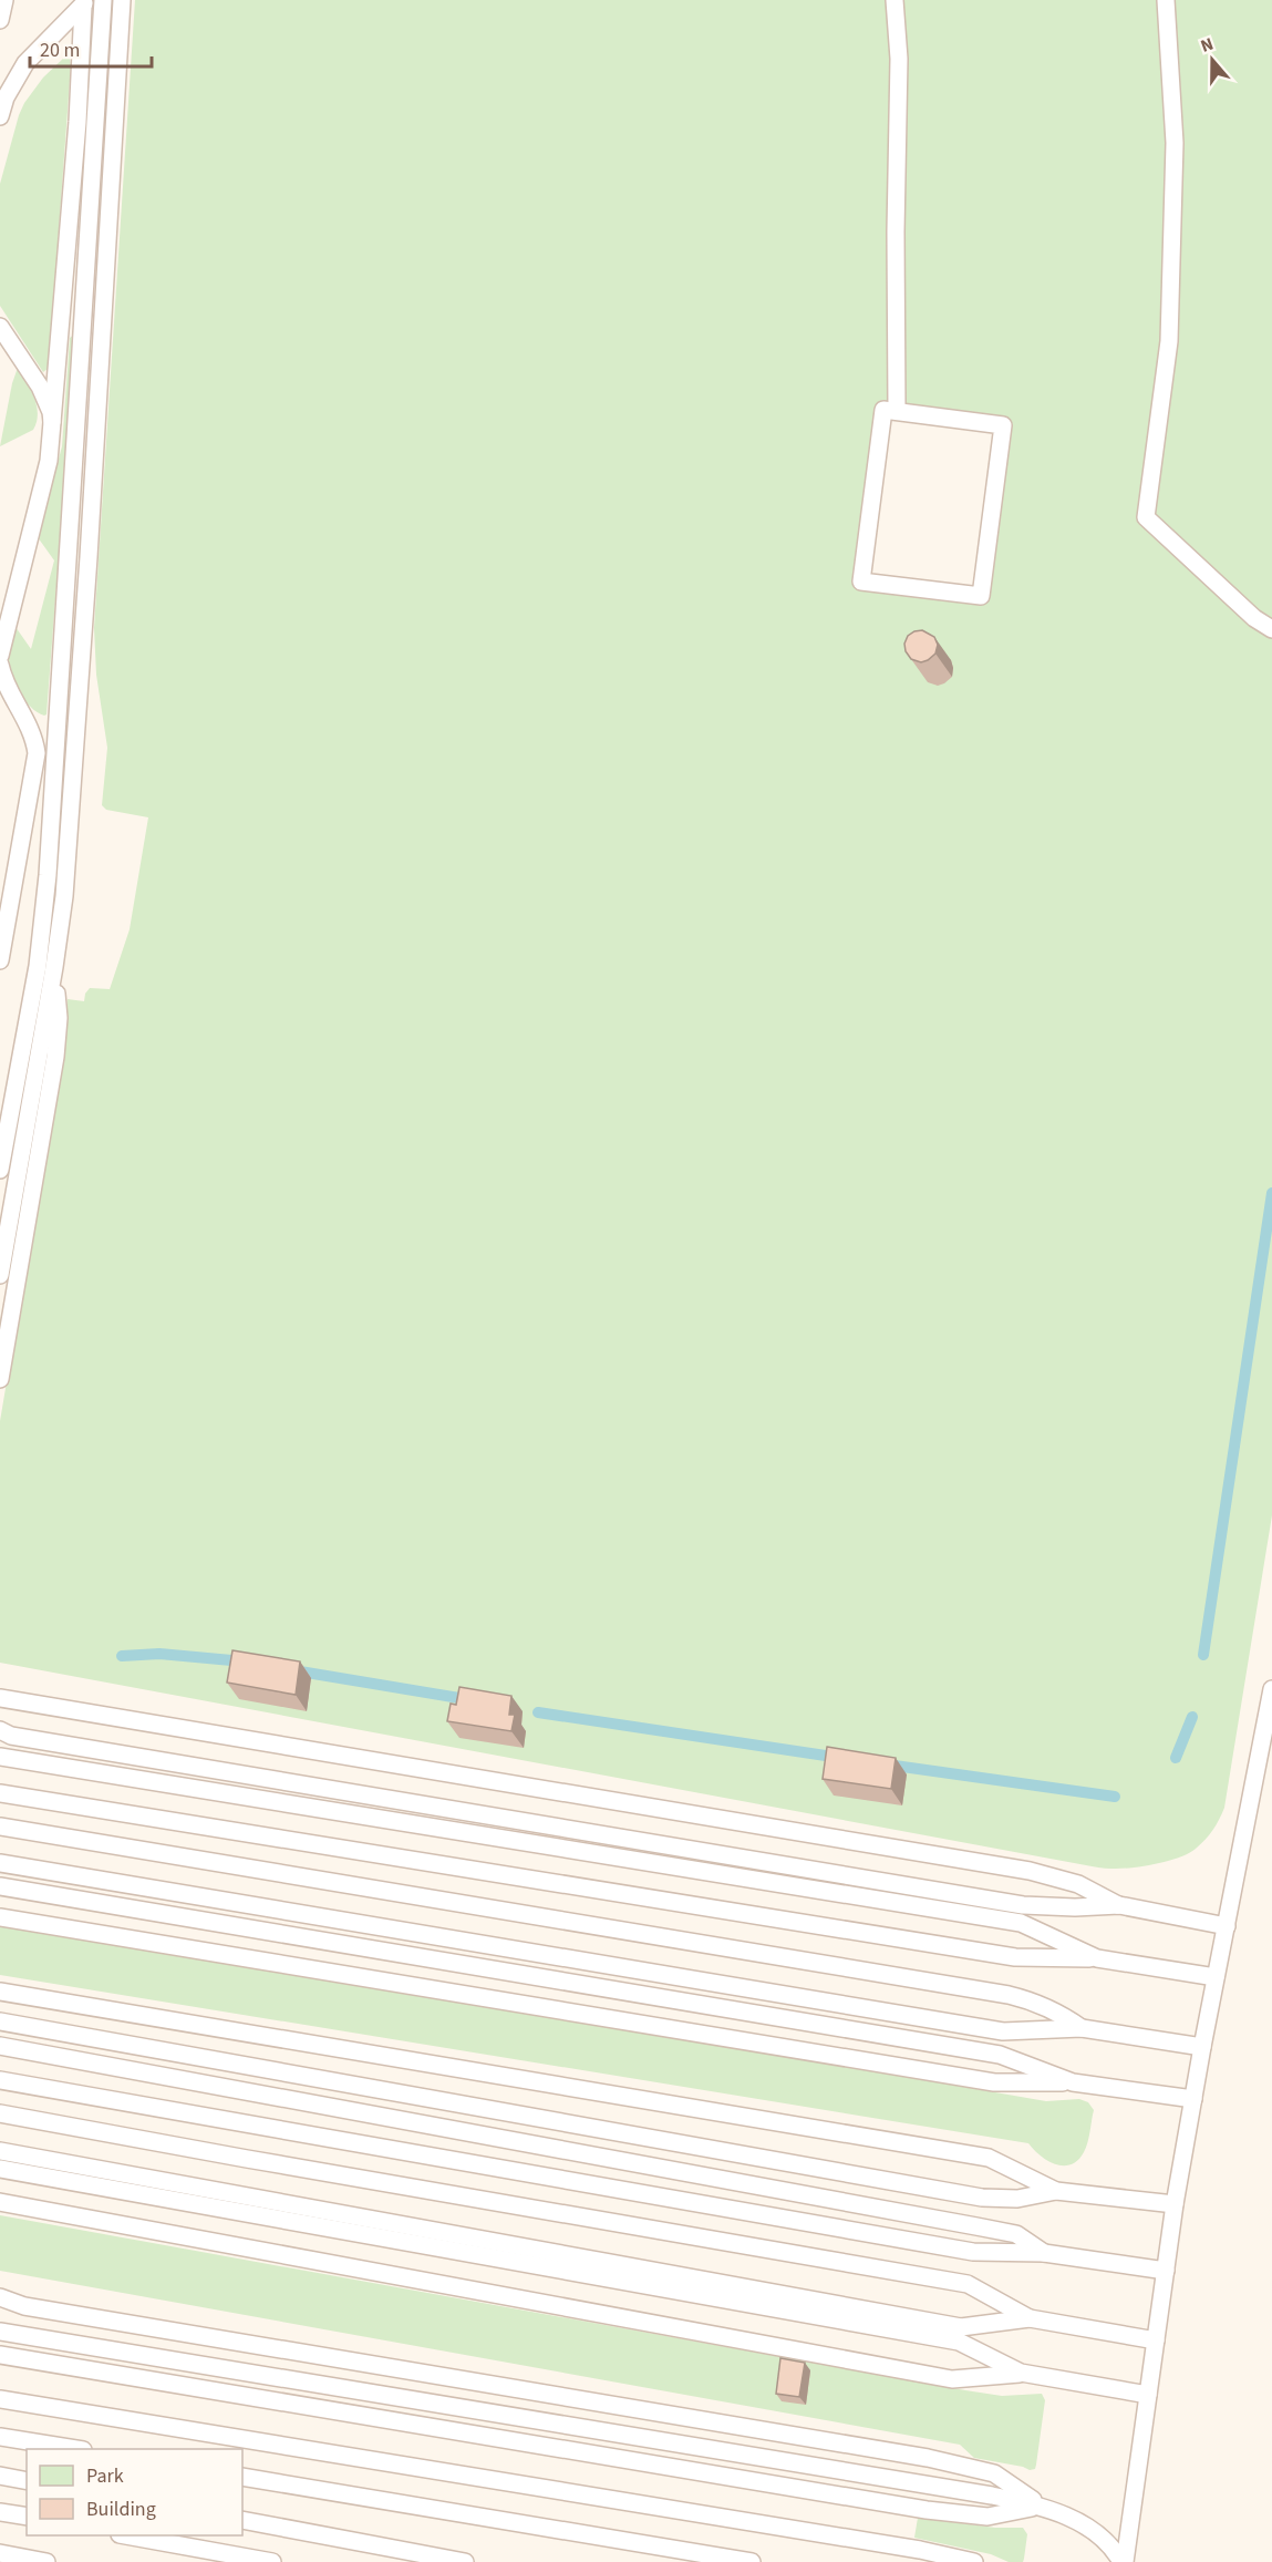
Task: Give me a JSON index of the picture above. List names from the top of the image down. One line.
{"legend":["Park","Building"],"scale_bar":"20 m","north":"top"}
